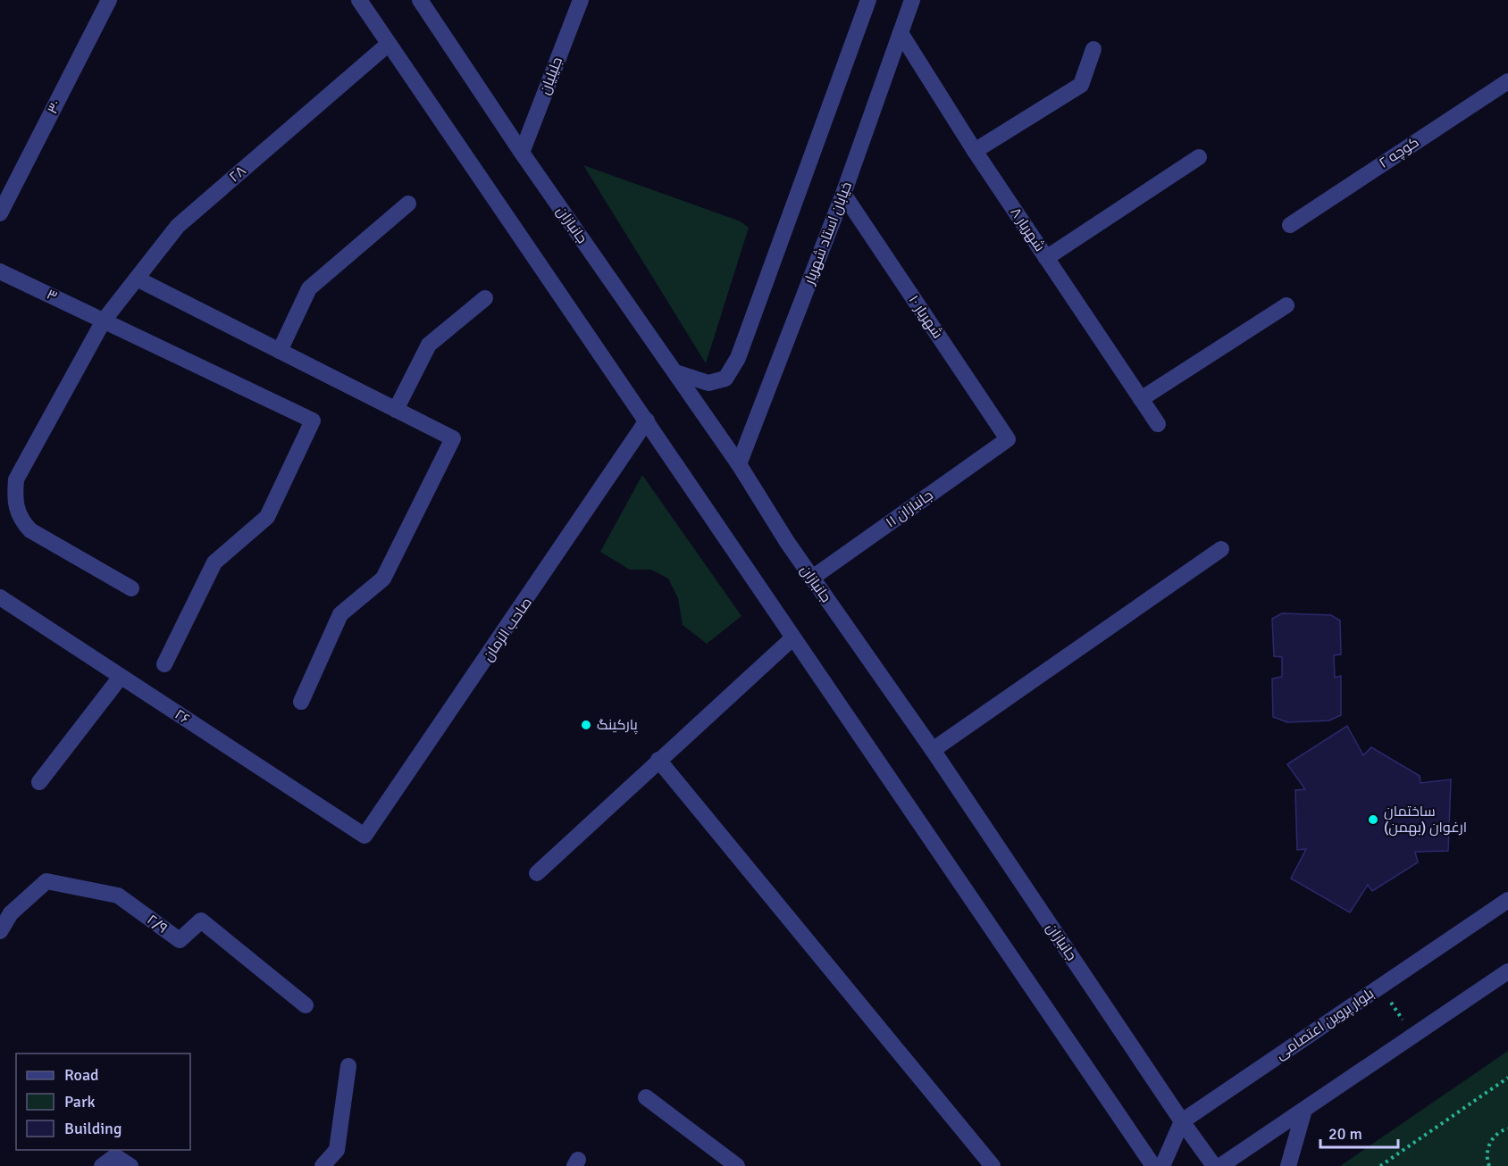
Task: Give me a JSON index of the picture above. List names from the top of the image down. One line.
{"streets":{"street":["جلیلیان","۳۰","کوچه ۲","۲۸","جانبازان","شهریار ۸","خیابان استاد شهریار","۳","شهریار ۱۰","۱۱ جانبازان","صاحب الزمان","۲۶","۲/۹","بلوار پروین اعتصامی"]},"crossings":[["جلیلیان","جانبازان"],["۲۸","۳"],["جانبازان","خیابان استاد شهریار"],["جانبازان","۱۱ جانبازان"],["جانبازان","بلوار پروین اعتصامی"],["شهریار ۸","خیابان استاد شهریار"],["خیابان استاد شهریار","شهریار ۱۰"],["شهریار ۱۰","۱۱ جانبازان"],["صاحب الزمان","۲۶"]],"places":["پارکینگ","ساختمان ارغوان (بهمن)"],"legend":["Road","Park","Building"],"scale_bar":"20 m"}
